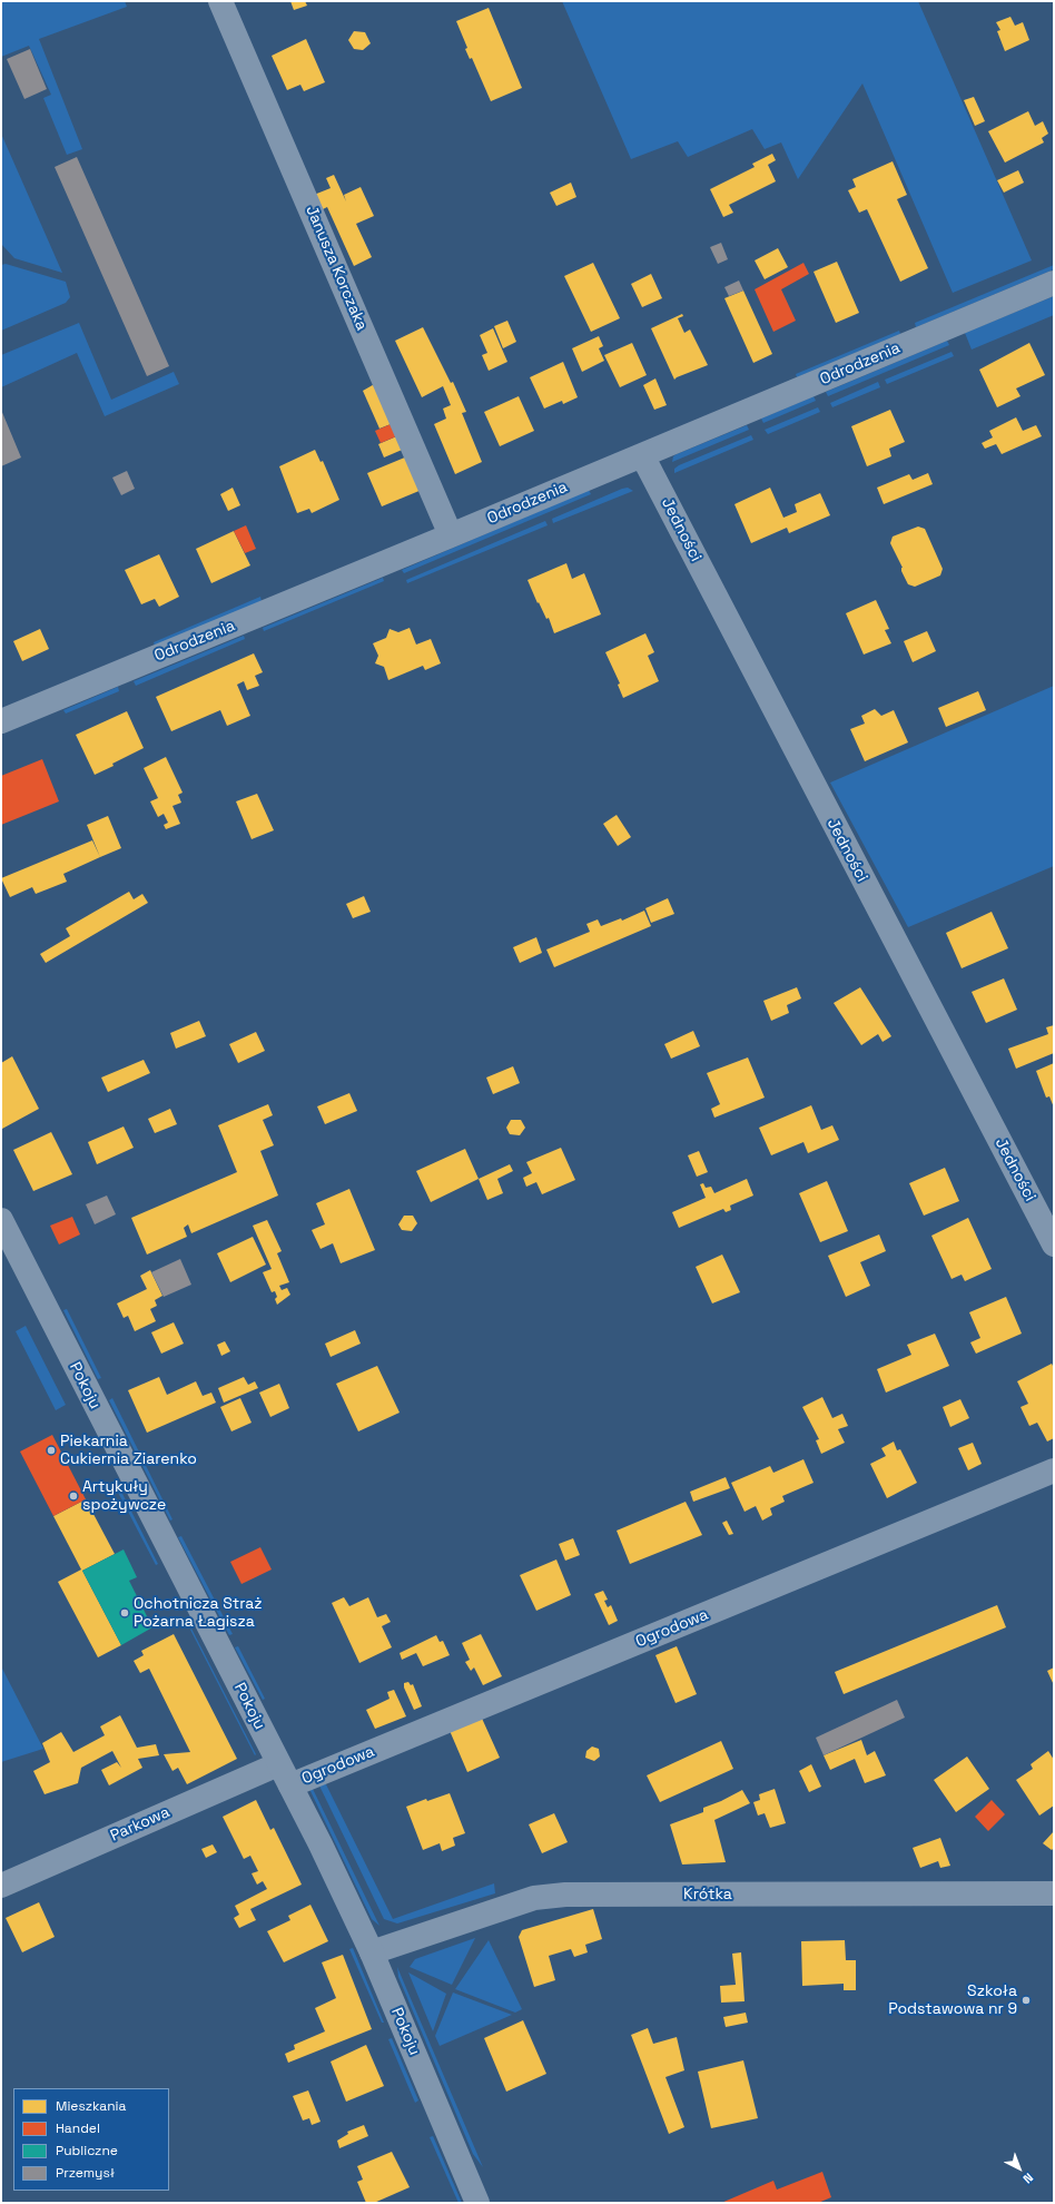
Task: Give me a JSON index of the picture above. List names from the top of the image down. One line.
{"streets":{"street":["Janusza Korczaka","Odrodzenia","Jedności","Pokoju","Ogrodowa","Parkowa","Krótka"]},"crossings":[["Janusza Korczaka","Odrodzenia"],["Odrodzenia","Jedności"],["Pokoju","Ogrodowa"],["Pokoju","Parkowa"],["Pokoju","Krótka"]],"places":["Piekarnia Cukiernia Ziarenko","Artykuły spożywcze","Ochotnicza Straż Pożarna Łagisza","Szkoła Podstawowa nr 9"],"legend":["Mieszkania","Handel","Publiczne","Przemysł"],"north":"bottom right"}
